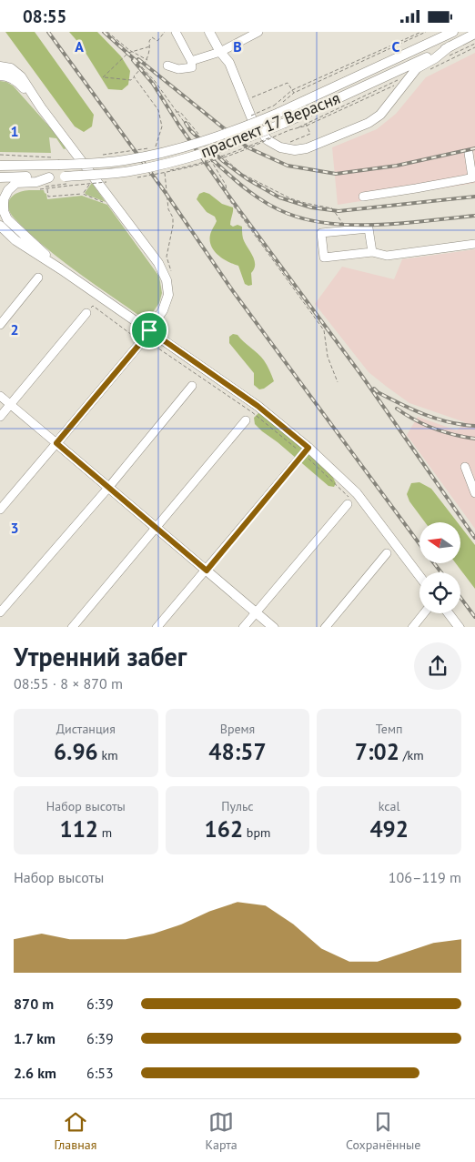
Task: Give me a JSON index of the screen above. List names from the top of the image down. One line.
{"streets":{"main road":["праспект 17 Верасня"]},"north":"left","page":{"status":"08:55","heading":["Утренний забег","08:55 · 8 × 870 m"],"stats":[["Дистанция","6.96 km"],["Время","48:57"],["Темп","7:02 /km"],["Набор высоты","112 m"],["Пульс","162 bpm"],["kcal","492"]],"chart":["Набор высоты","106–119 m"],"list":[{"name":"870 m","note":"6:39"},{"name":"1.7 km","note":"6:39"},{"name":"2.6 km","note":"6:53"}],"tabs":["Главная","Карта","Сохранённые"]},"grid":{"columns":["A","B","C"],"rows":["1","2","3"]}}
